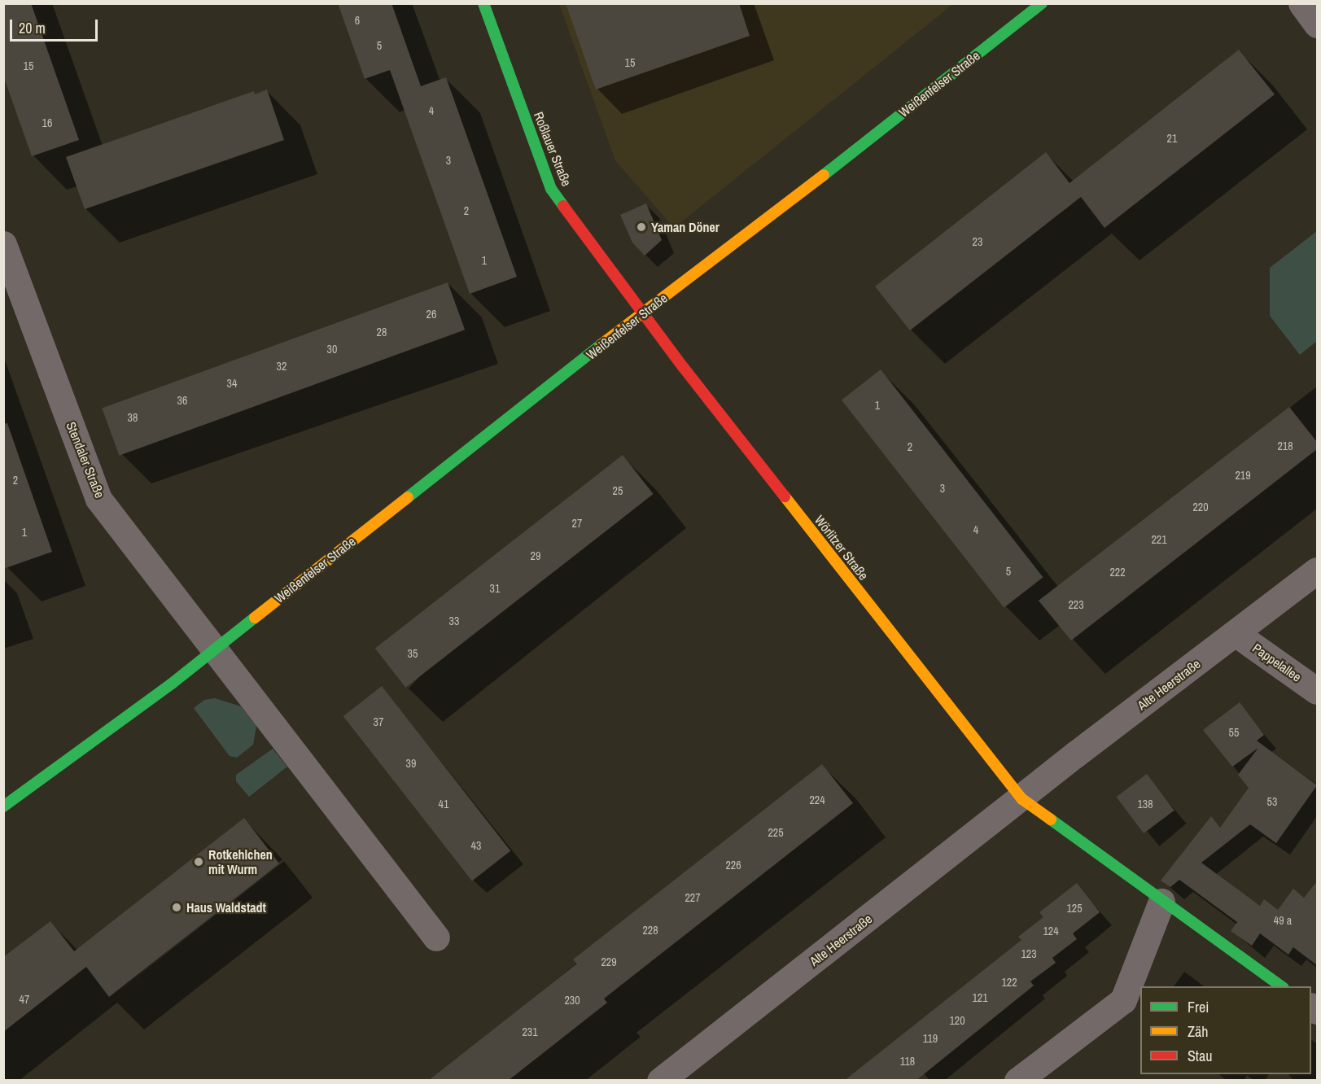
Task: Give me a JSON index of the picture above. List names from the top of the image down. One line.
{"streets":{"street":["Weißenfelser Straße","Roßlauer Straße","Stendaler Straße","Wörlitzer Straße","Pappelallee","Alte Heerstraße"]},"crossings":[["Weißenfelser Straße","Roßlauer Straße"],["Weißenfelser Straße","Stendaler Straße"],["Weißenfelser Straße","Wörlitzer Straße"],["Roßlauer Straße","Wörlitzer Straße"],["Wörlitzer Straße","Alte Heerstraße"],["Pappelallee","Alte Heerstraße"]],"places":["Yaman Döner","Rotkehlchen mit Wurm","Haus Waldstadt"],"house_numbers":["6","5","15","15","4","16","21","3","2","23","1","26","28","30","32","34","36","1","38","218","2","219","2","3","25","220","27","4","1","221","29","5","222","31","223","33","35","37","55","39","224","53","41","138","225","43","226","227","125","49 a","228","124","123","229","122","121","47","230","120","231","119","118"],"legend":["Frei","Zäh","Stau"],"scale_bar":"20 m"}
